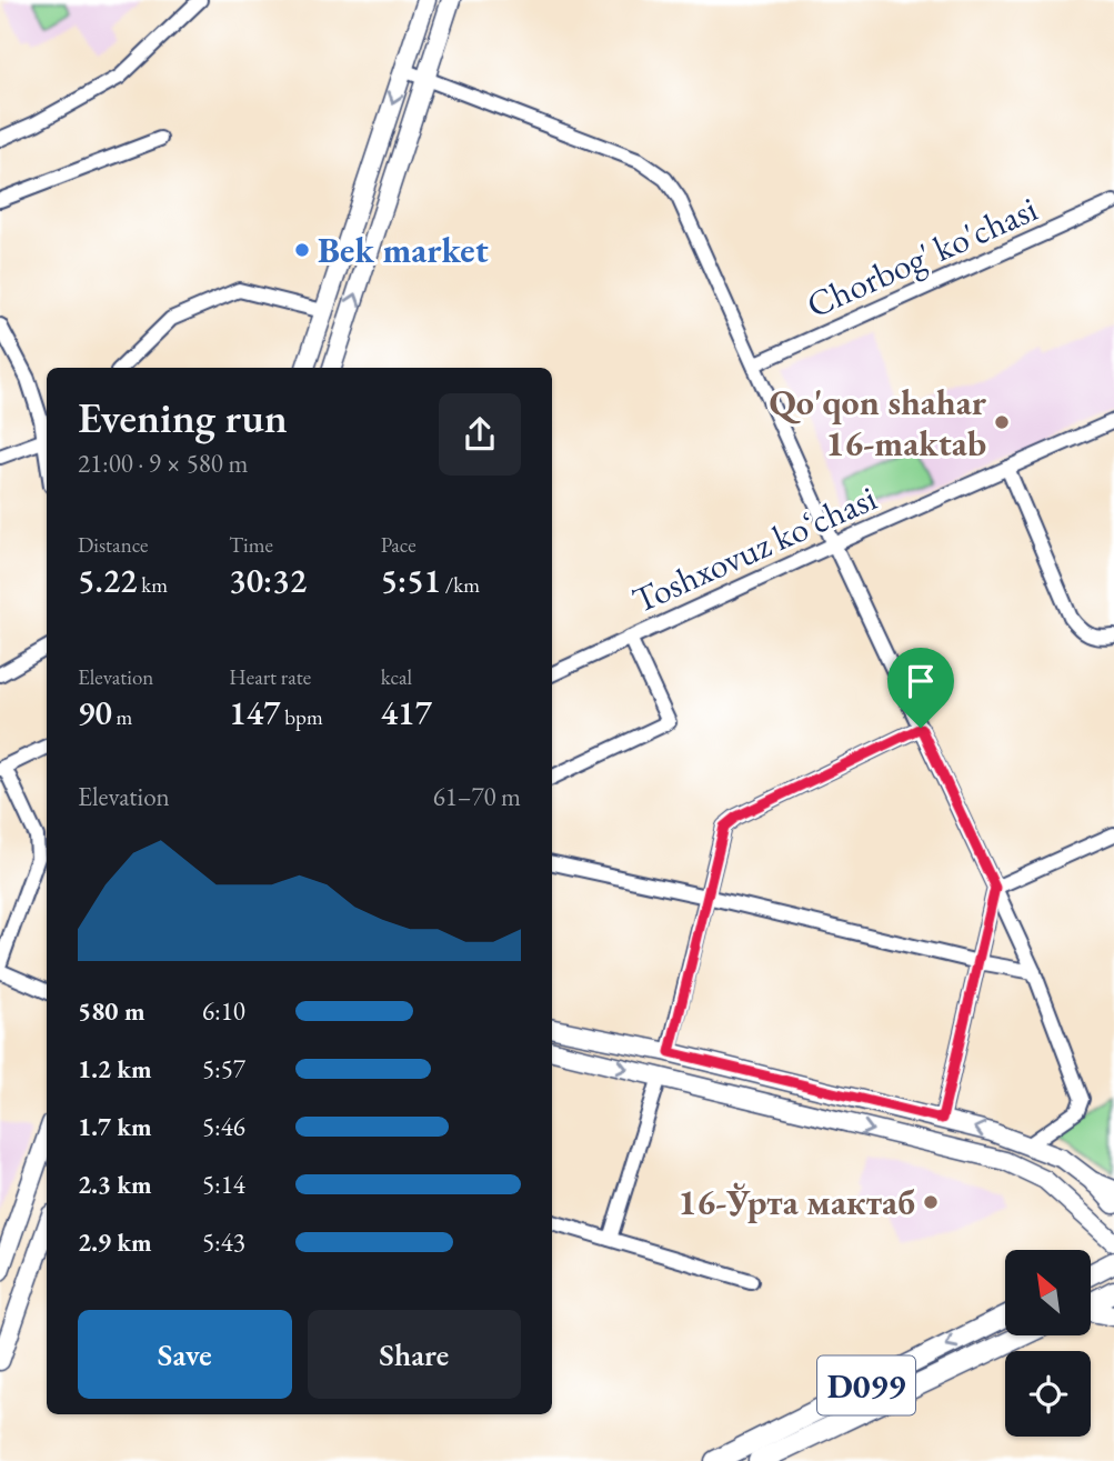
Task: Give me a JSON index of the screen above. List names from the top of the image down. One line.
{"streets":{"highway":["D099"],"street":["Chorbog' ko'chasi","Toshxovuz koʻchasi"]},"places":["Bek market","Qo'qon shahar 16-maktab","16-Ўрта мактаб"],"north":"top left","page":{"heading":["Evening run","21:00 · 9 × 580 m"],"stats":[["Distance","5.22 km"],["Time","30:32"],["Pace","5:51 /km"],["Elevation","90 m"],["Heart rate","147 bpm"],["kcal","417"]],"chart":["Elevation","61–70 m"],"list":[{"name":"580 m","note":"6:10"},{"name":"1.2 km","note":"5:57"},{"name":"1.7 km","note":"5:46"},{"name":"2.3 km","note":"5:14"},{"name":"2.9 km","note":"5:43"}],"buttons":["Save","Share"]}}
